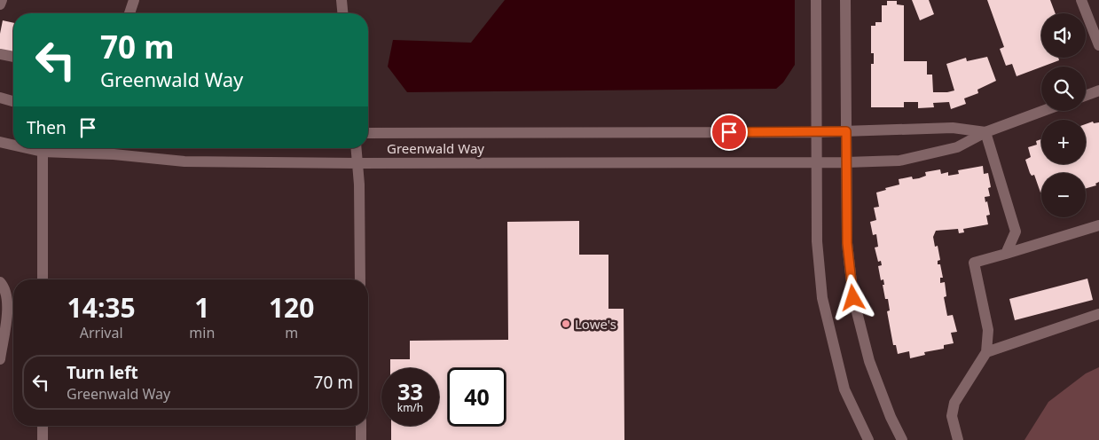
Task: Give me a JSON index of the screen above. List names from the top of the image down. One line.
{"streets":{"street":["Greenwald Way"]},"places":["Lowe's"],"page":{"map_buttons":["+","−"],"turn":["70 m","Greenwald Way"],"then":"Then","eta":["14:35","Arrival","1","min","120","m"],"list":[{"name":"Turn left","note":"Greenwald Way","value":"70 m"}],"speed":"33 km/h","limit":"40"}}
